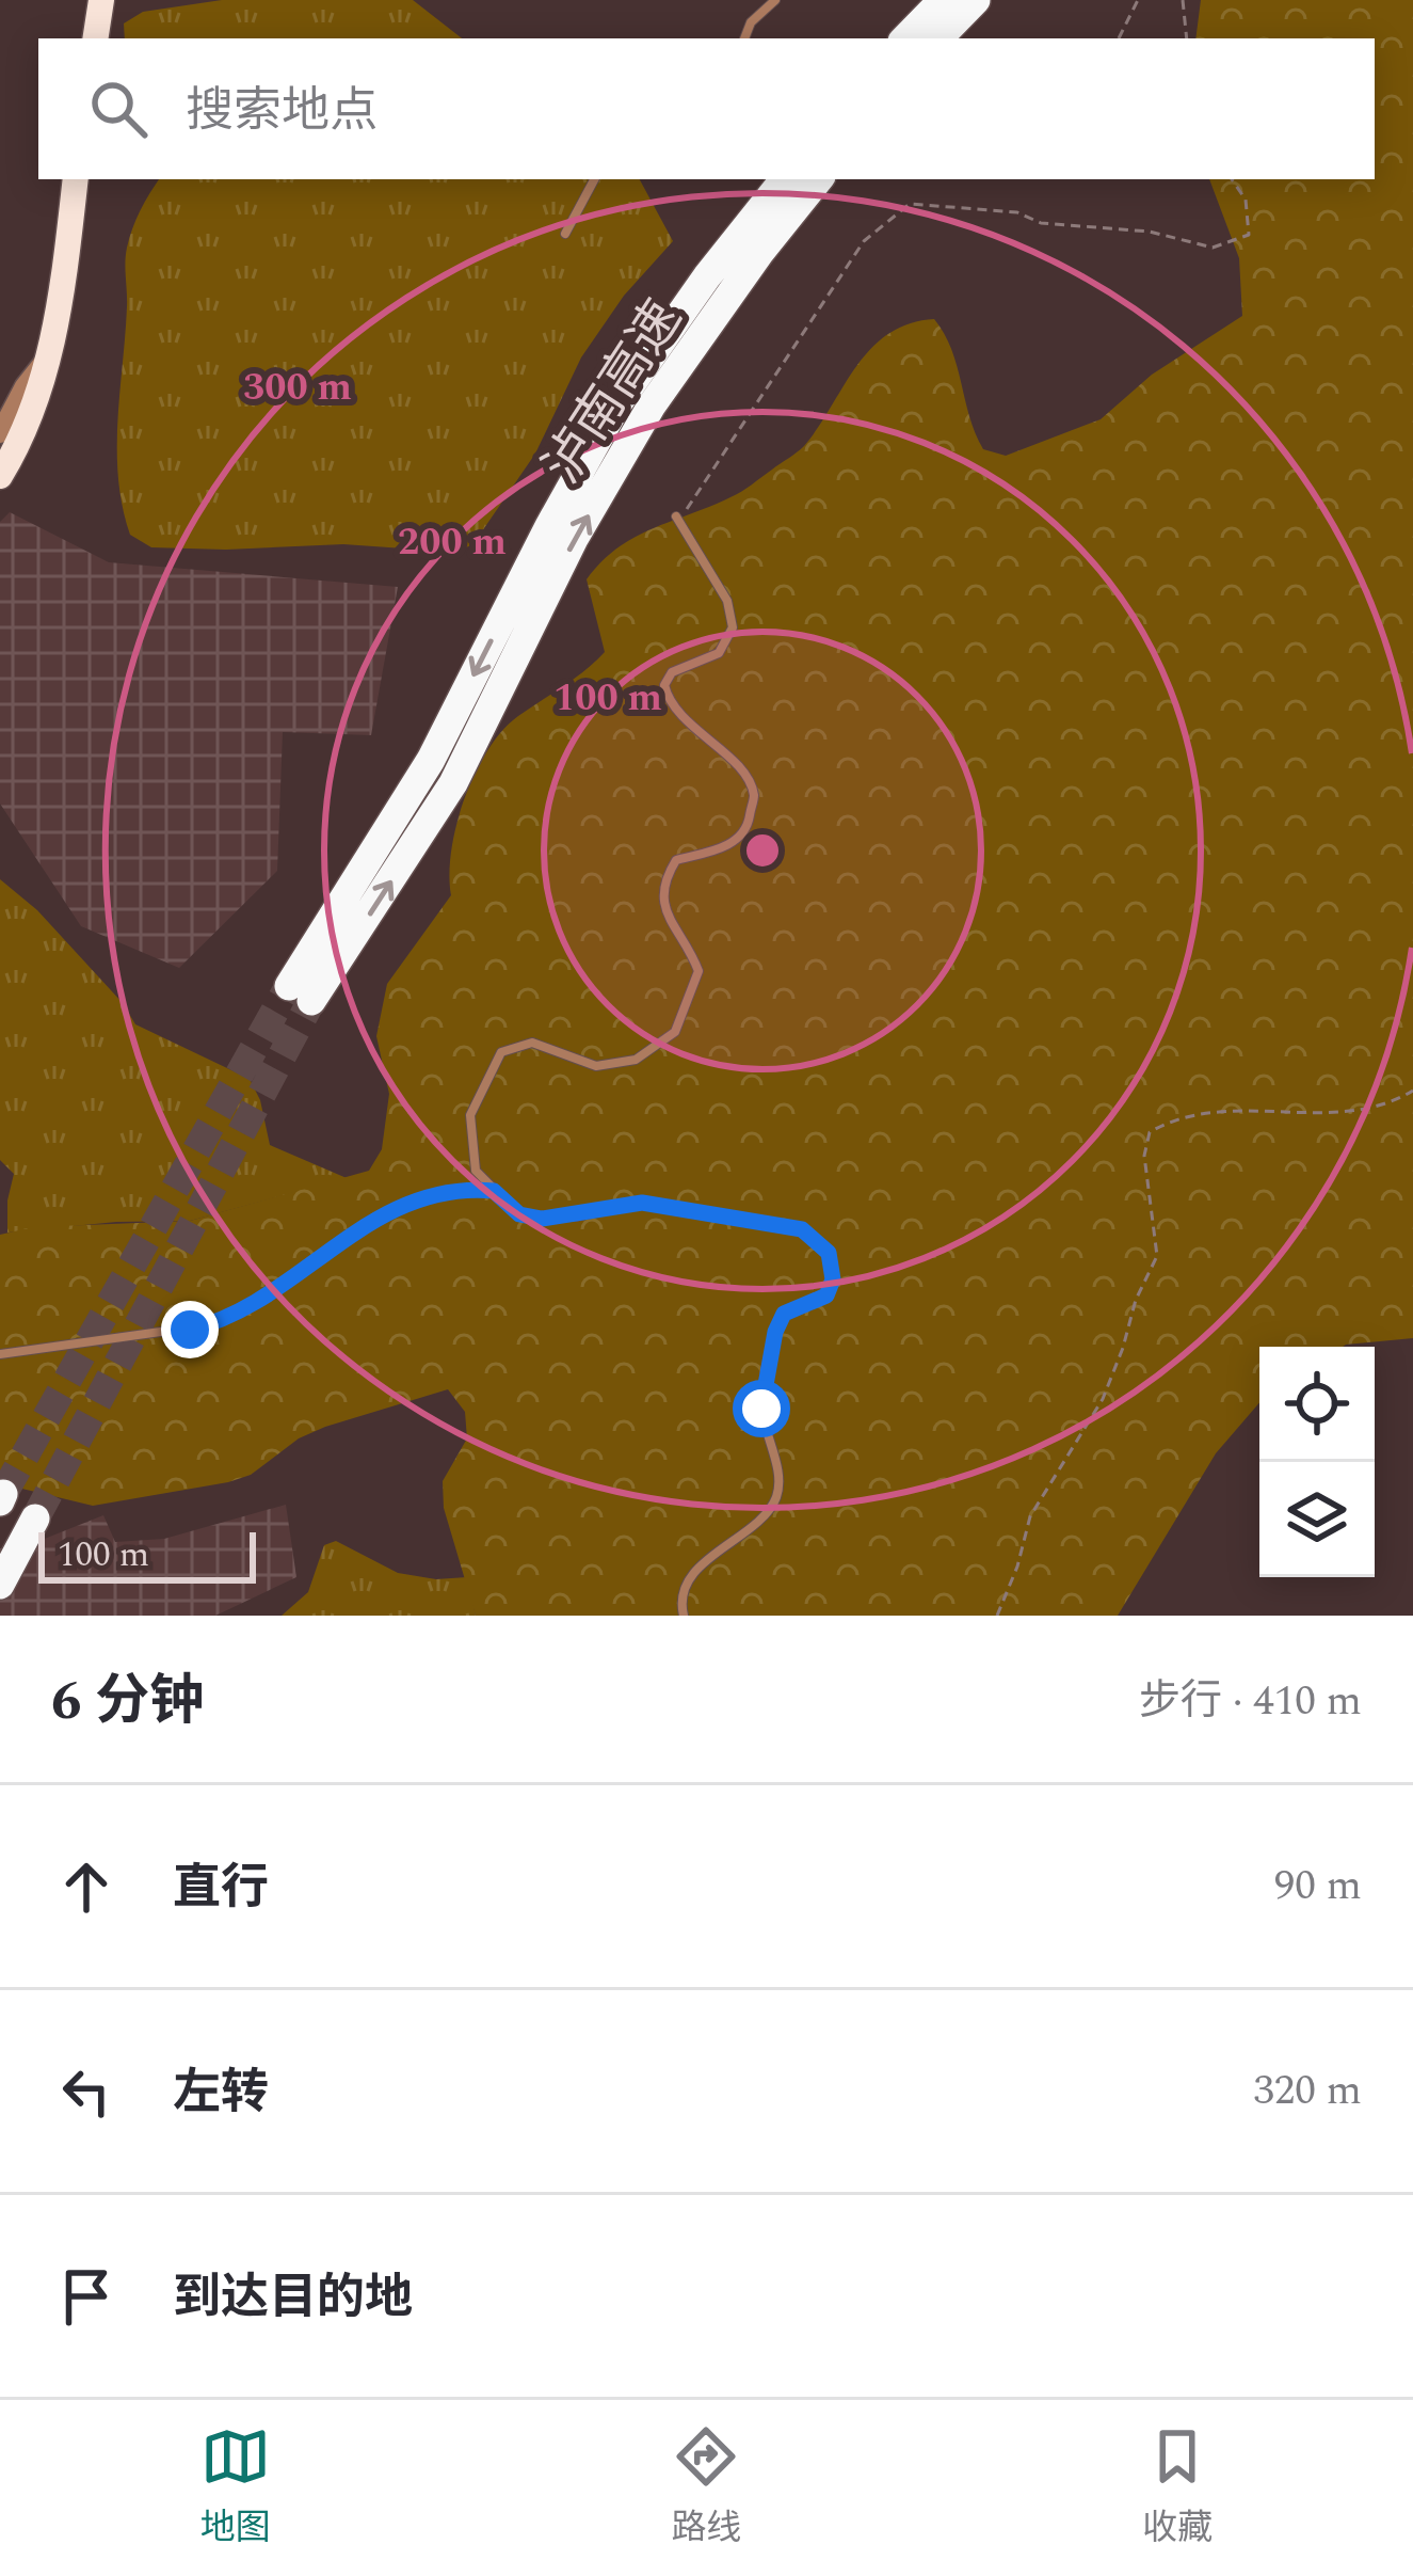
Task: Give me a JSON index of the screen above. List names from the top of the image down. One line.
{"streets":{"highway":["泸南高速"]},"scale_bar":"100 m","page":{"search":"搜索地点","scale":"100 m","heading":["6 分钟","步行 · 410 m"],"list":[["直行","90 m"],["左转","320 m"],"到达目的地"],"nav":["地图","路线","收藏"]},"rings":["300 m","200 m","100 m"]}
